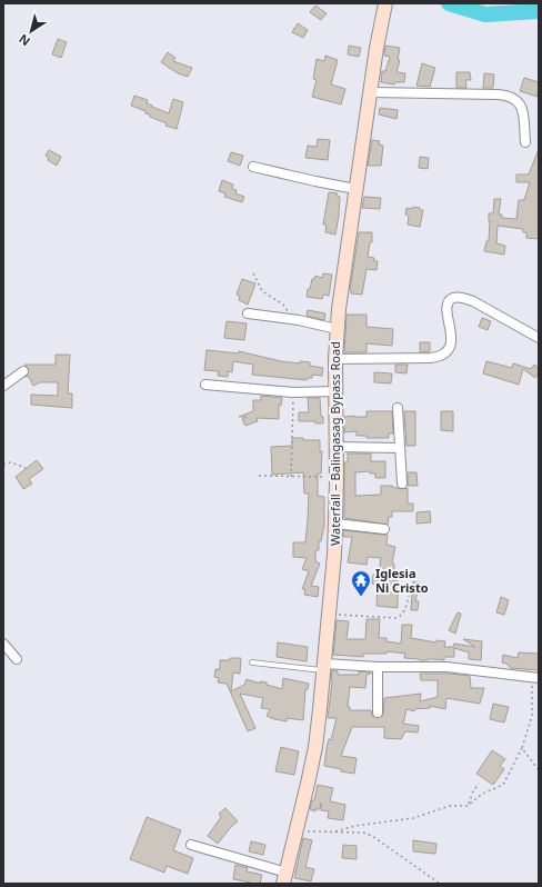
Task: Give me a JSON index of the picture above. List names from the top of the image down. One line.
{"streets":{"main road":["Waterfall ‒ Balingasag Bypass Road"]},"places":{"temple":["Iglesia Ni Cristo"]},"north":"bottom left"}
